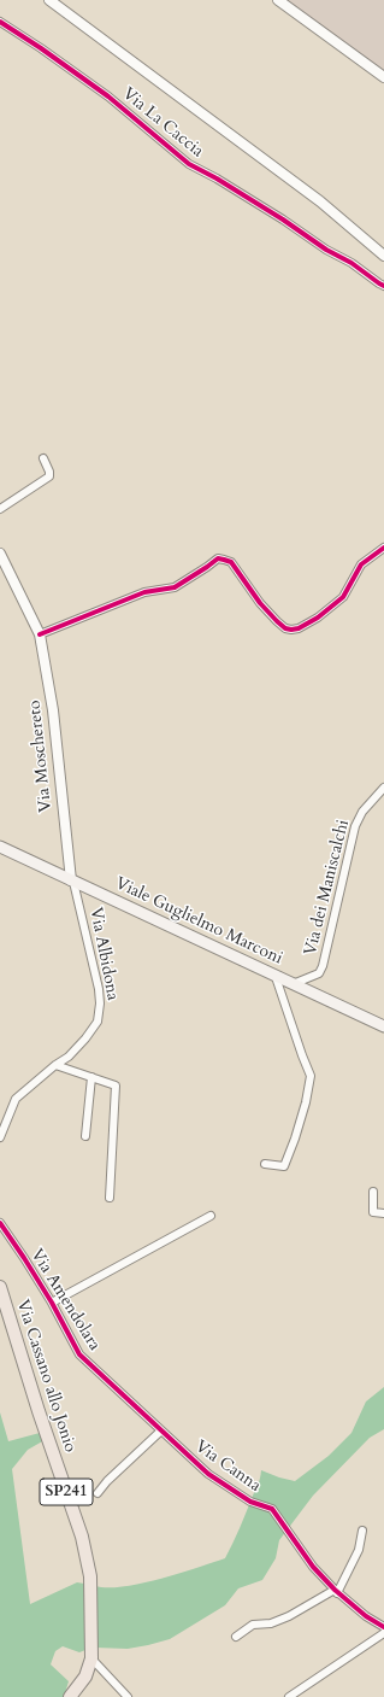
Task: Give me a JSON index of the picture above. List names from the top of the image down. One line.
{"streets":{"main road":["Viale Guglielmo Marconi","Via Cassano allo Jonio","SP241"],"street":["Via La Caccia","Via Moschereto","Via dei Maniscalchi","Via Albidona","Via Amendolara","Via Canna"]},"crossings":[["Via Moschereto","Viale Guglielmo Marconi"],["Via Moschereto","Via Albidona"],["Via dei Maniscalchi","Viale Guglielmo Marconi"],["Viale Guglielmo Marconi","Via Albidona"],["Via Amendolara","Via Canna"]]}
